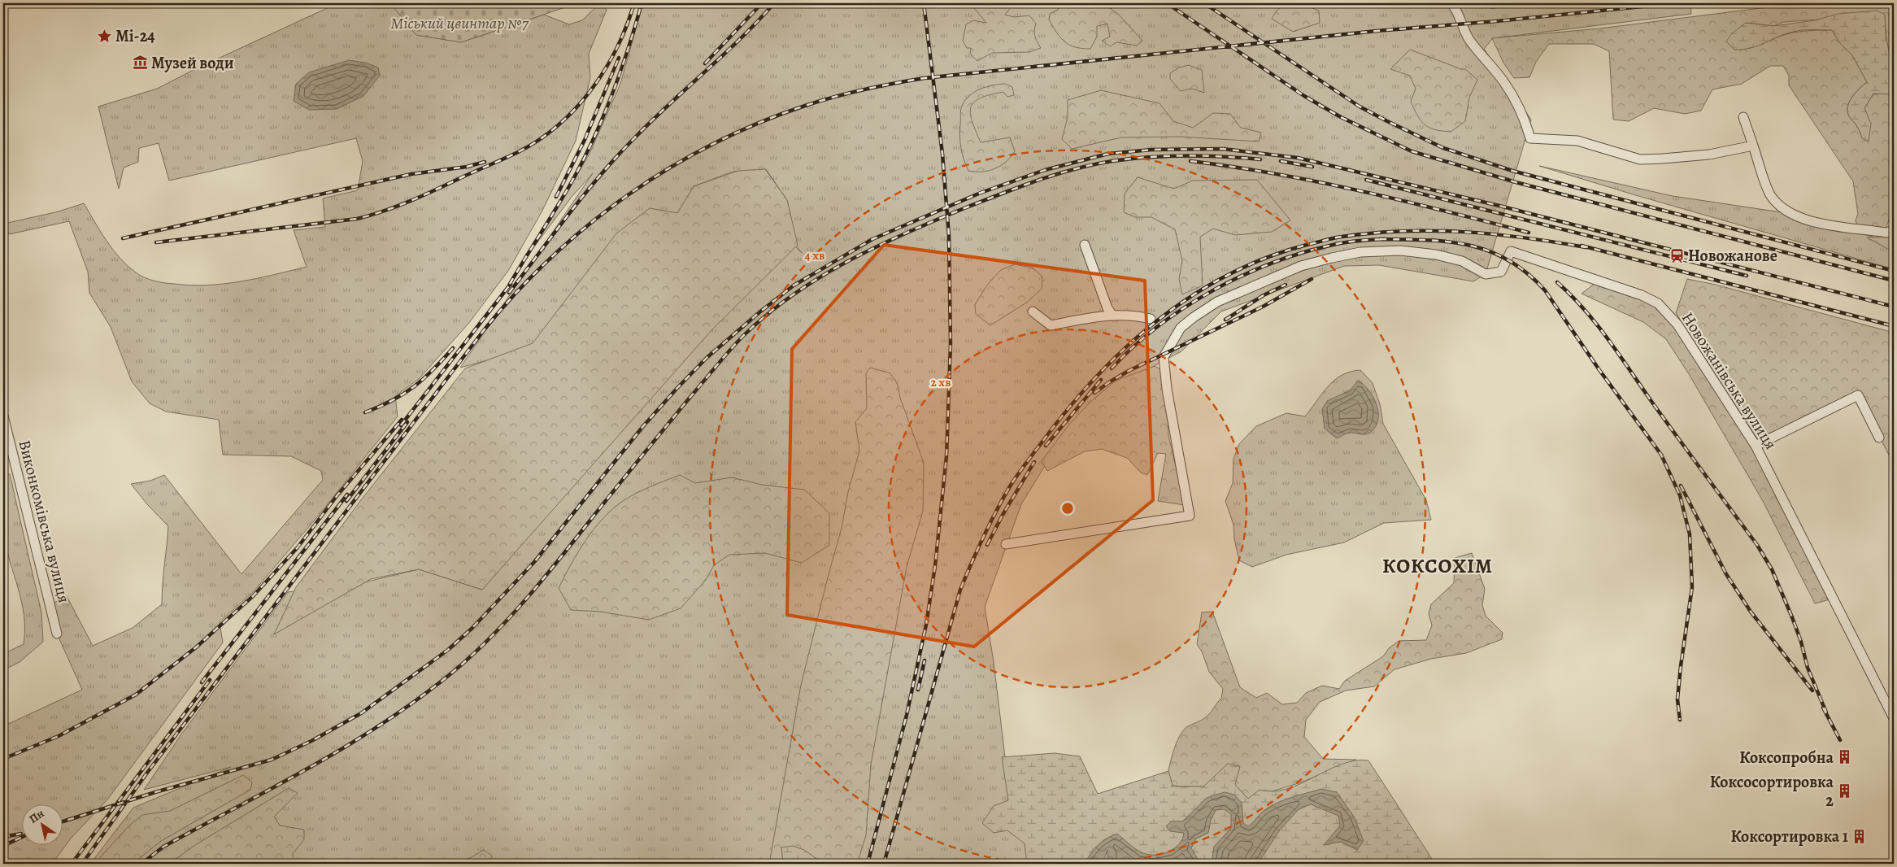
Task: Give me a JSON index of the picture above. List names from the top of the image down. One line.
{"streets":{"street":["Новожанівська вулиця","Виконкомівська вулиця"]},"districts":["КОКСОХІМ"],"parks":["Міський цвинтар №7"],"places":{"place":["Мі-24"],"museum":["Музей води"],"station":["Новожанове"],"building":["Коксопробна","Коксосортировка 2","Коксортировка 1"]},"north":"top left","rings":["4 хв","2 хв"]}
